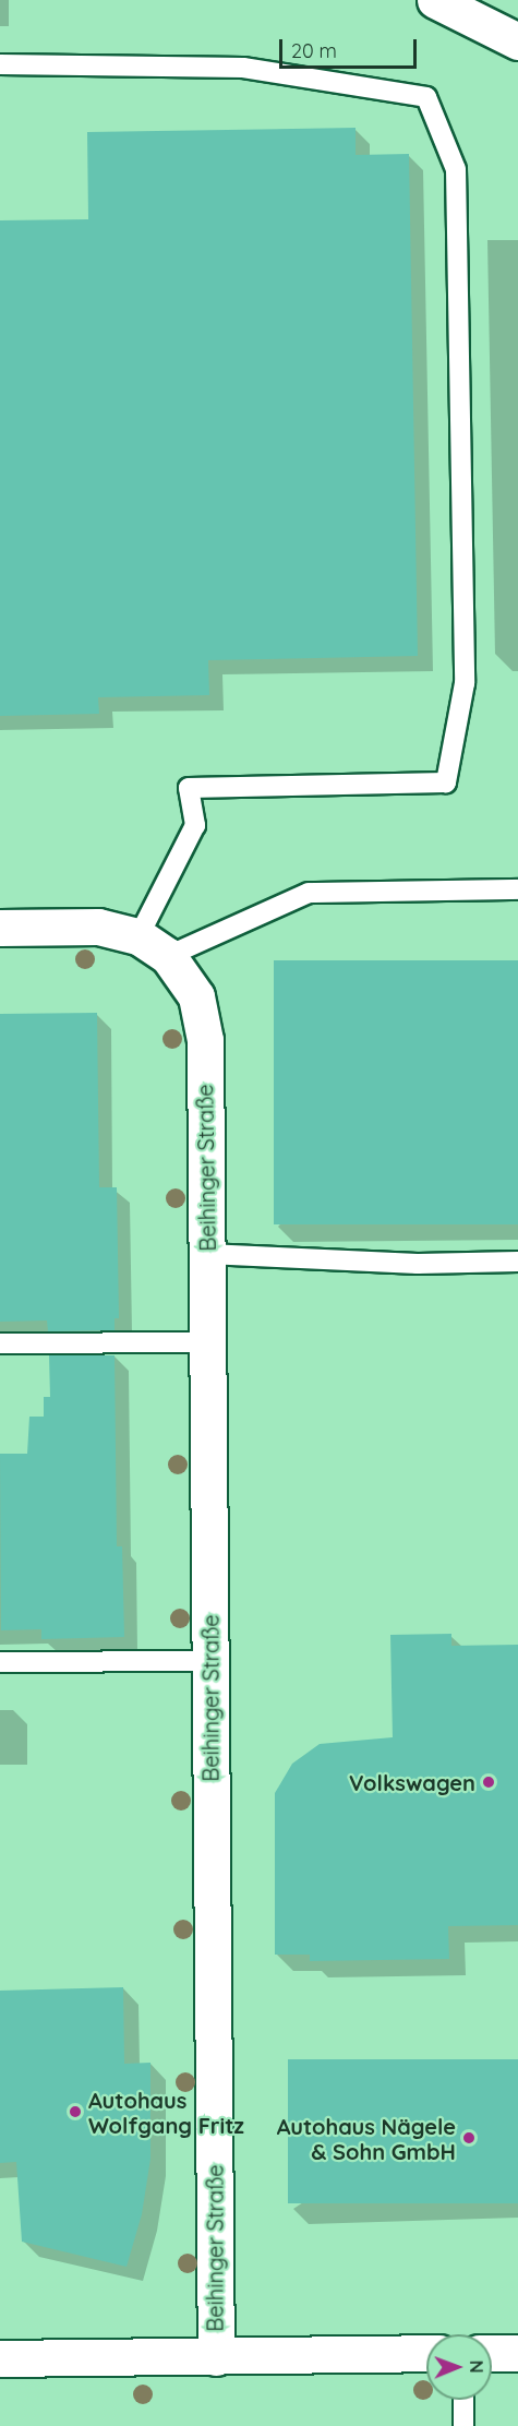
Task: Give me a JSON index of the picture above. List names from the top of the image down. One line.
{"streets":{"street":["Beihinger Straße"]},"places":["Volkswagen","Autohaus Wolfgang Fritz","Autohaus Nägele & Sohn GmbH"],"scale_bar":"20 m","north":"right"}
